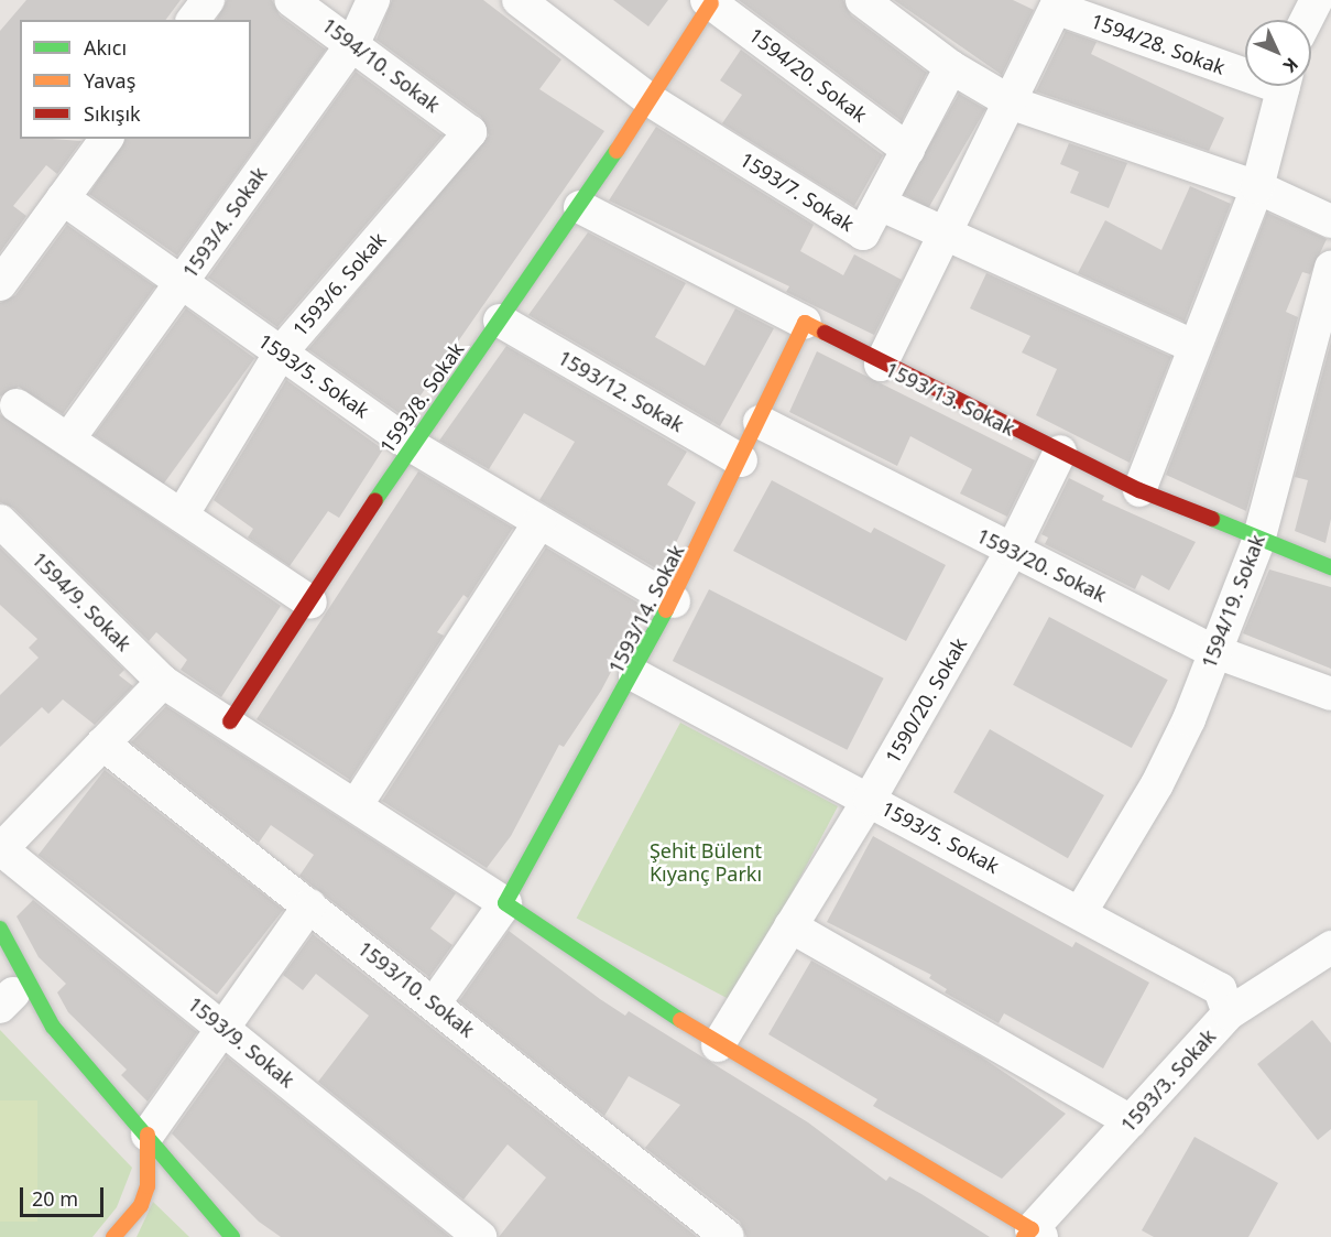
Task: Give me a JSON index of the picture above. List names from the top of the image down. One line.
{"streets":{"street":["1594/28. Sokak","1594/10. Sokak","1594/20. Sokak","1593/7. Sokak","1593/4. Sokak","1593/6. Sokak","1593/5. Sokak","1593/12. Sokak","1593/8. Sokak","1593/13. Sokak","1593/20. Sokak","1594/9. Sokak","1594/19. Sokak","1593/14. Sokak","1590/20. Sokak","1593/10. Sokak","1593/9. Sokak","1593/3. Sokak"]},"crossings":[["1594/10. Sokak","1593/4. Sokak"],["1594/10. Sokak","1593/6. Sokak"],["1594/20. Sokak","1593/8. Sokak"],["1593/7. Sokak","1593/8. Sokak"],["1593/4. Sokak","1593/5. Sokak"],["1593/6. Sokak","1593/5. Sokak"],["1593/5. Sokak","1593/8. Sokak"],["1593/5. Sokak","1594/19. Sokak"],["1593/5. Sokak","1593/14. Sokak"],["1593/5. Sokak","1590/20. Sokak"],["1593/5. Sokak","1593/3. Sokak"],["1593/12. Sokak","1593/8. Sokak"],["1593/12. Sokak","1593/14. Sokak"],["1593/8. Sokak","1593/13. Sokak"],["1593/8. Sokak","1594/9. Sokak"],["1593/13. Sokak","1594/19. Sokak"],["1593/13. Sokak","1593/14. Sokak"],["1593/13. Sokak","1590/20. Sokak"],["1593/20. Sokak","1594/19. Sokak"],["1593/20. Sokak","1593/14. Sokak"],["1593/20. Sokak","1590/20. Sokak"],["1594/9. Sokak","1593/14. Sokak"]],"parks":["Şehit Bülent Kıyanç Parkı"],"legend":["Akıcı","Yavaş","Sıkışık"],"scale_bar":"20 m","north":"bottom right"}
